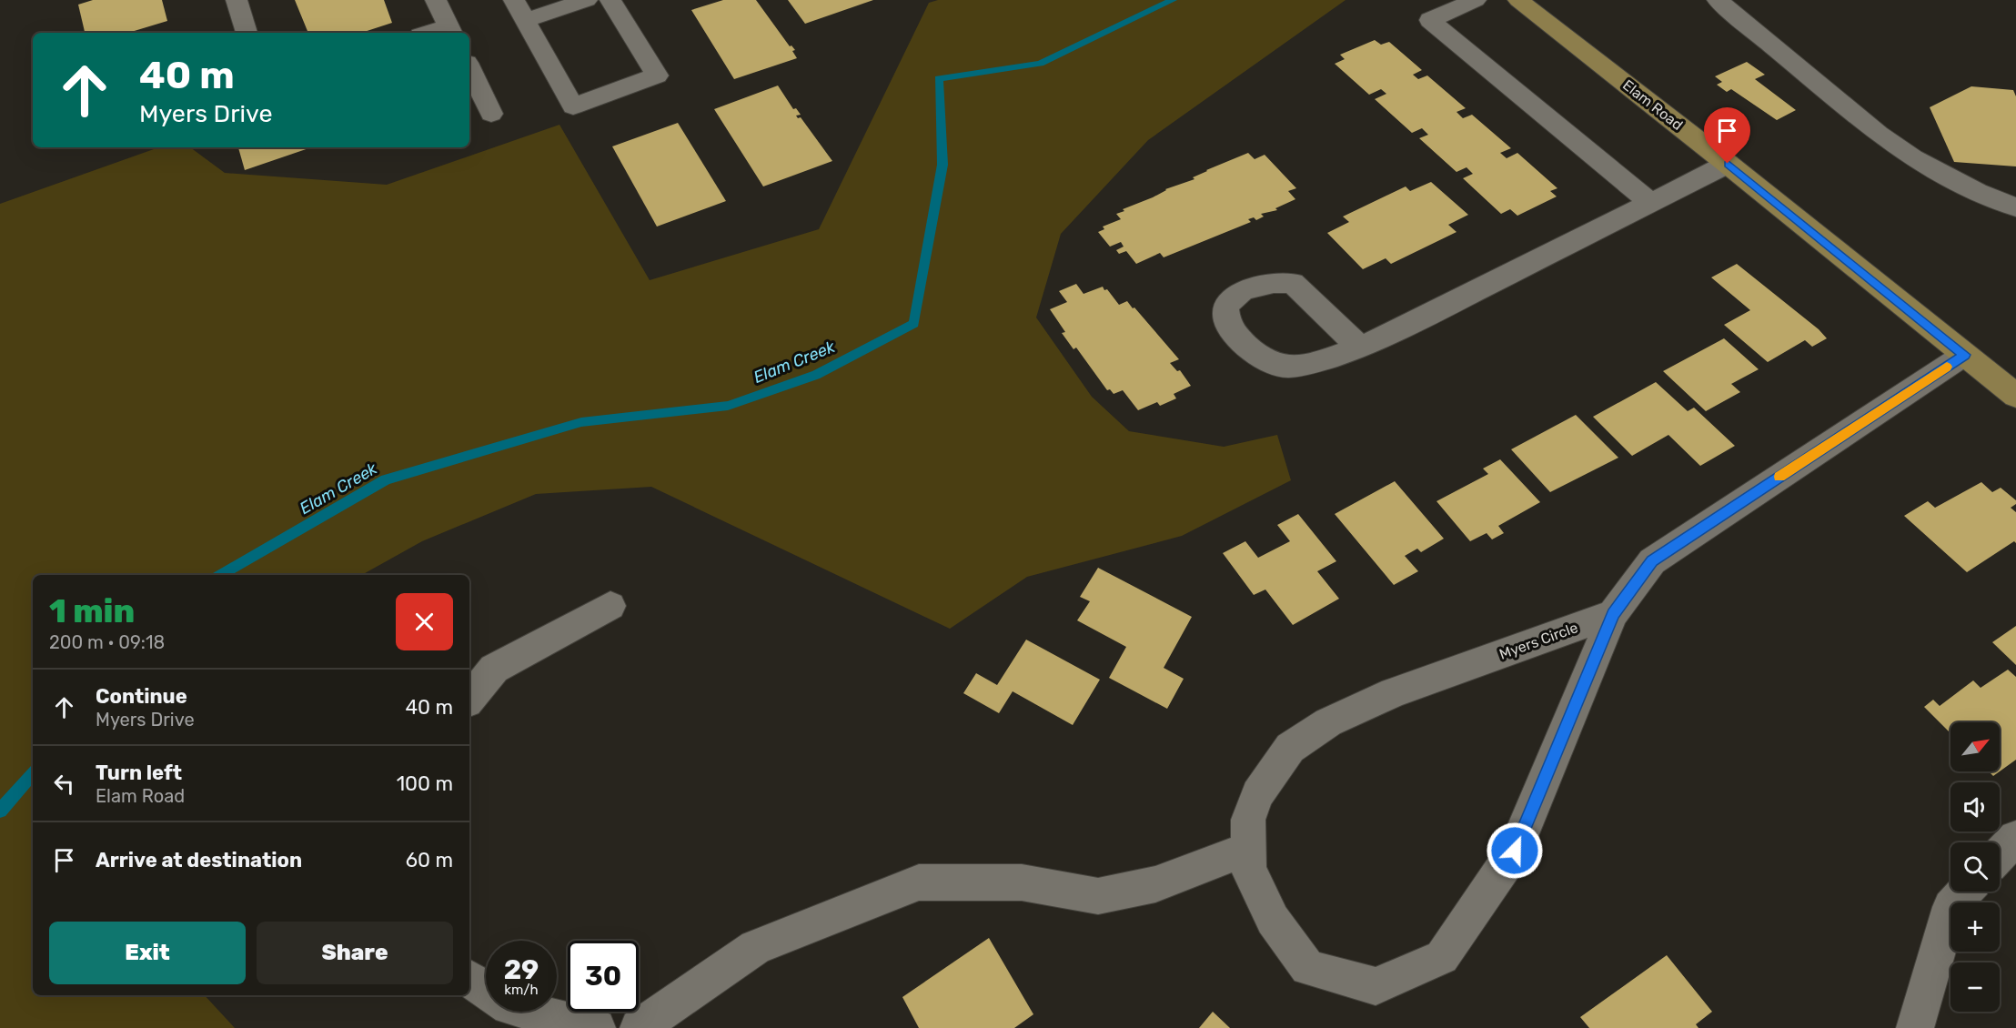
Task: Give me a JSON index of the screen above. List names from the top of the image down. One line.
{"streets":{"main road":["Elam Road"],"street":["Myers Circle"]},"water":["Elam Creek"],"north":"top right","page":{"turn":["40 m","Myers Drive"],"heading":["1 min","200 m · 09:18"],"list":[{"name":"Continue","note":"Myers Drive","value":"40 m"},{"name":"Turn left","note":"Elam Road","value":"100 m"},{"name":"Arrive at destination","value":"60 m"}],"map_buttons":["+","−"],"buttons":["Exit","Share"],"speed":"29 km/h","limit":"30"}}
